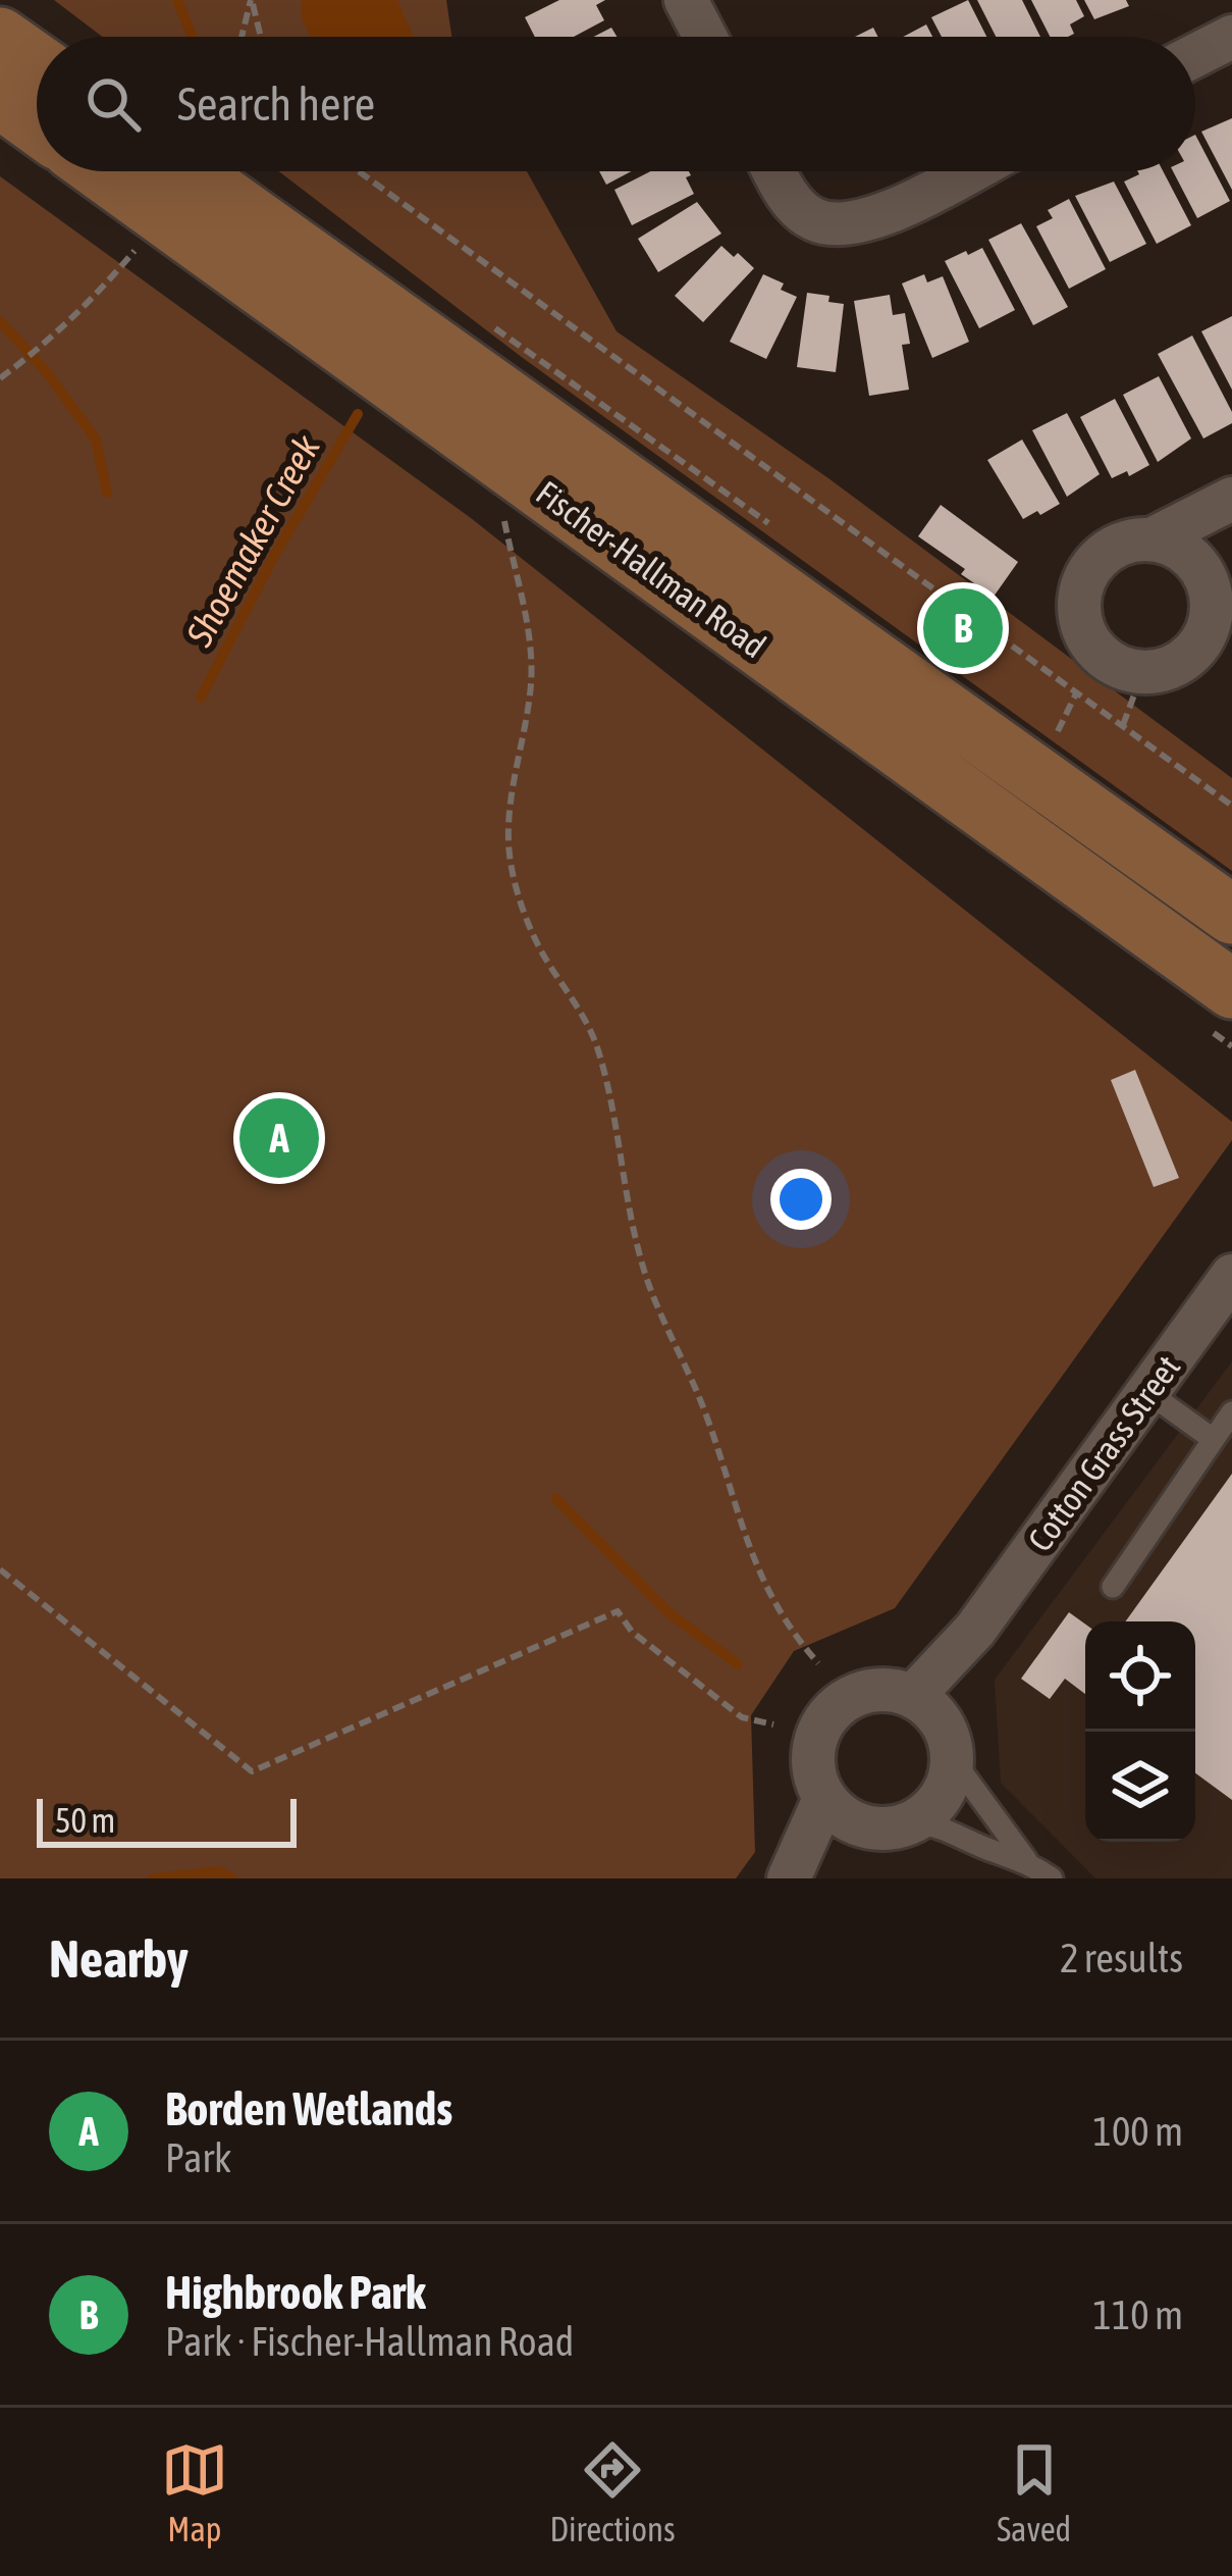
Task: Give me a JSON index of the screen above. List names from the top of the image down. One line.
{"streets":{"main road":["Fischer-Hallman Road"],"street":["Cotton Grass Street"]},"water":["Shoemaker Creek"],"scale_bar":"50 m","page":{"search":"Search here","pins":["B","A"],"scale":"50 m","heading":["Nearby","2 results"],"list":[{"mark":"A","name":"Borden Wetlands","note":"Park","value":"100 m"},{"mark":"B","name":"Highbrook Park","note":"Park · Fischer-Hallman Road","value":"110 m"}],"nav":["Map","Directions","Saved"]}}
